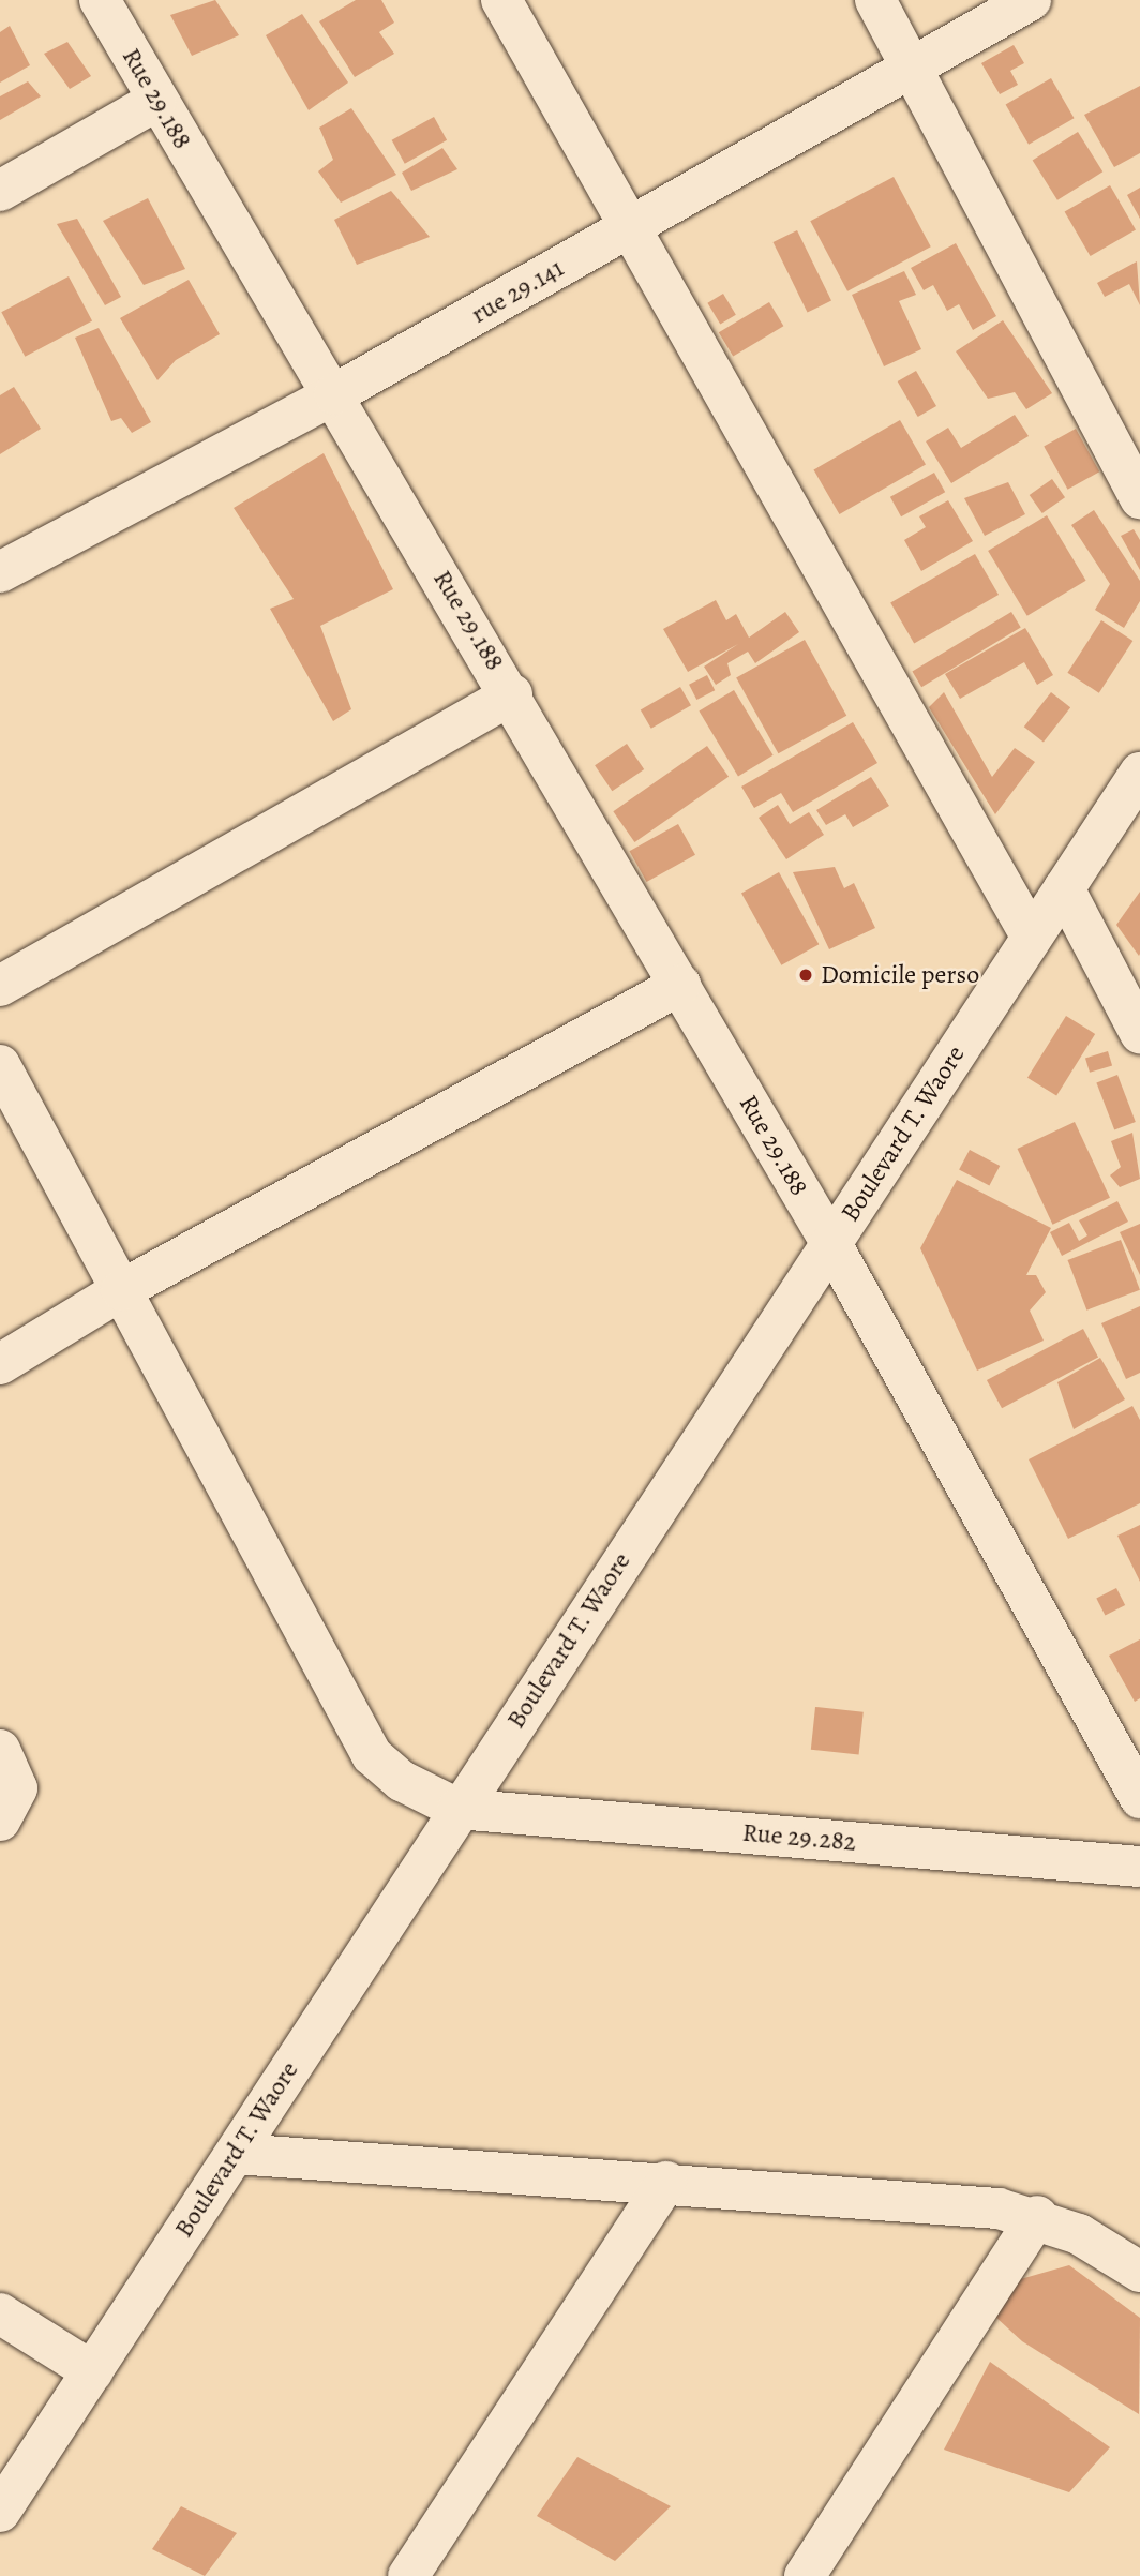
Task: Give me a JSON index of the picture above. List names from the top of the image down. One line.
{"streets":{"street":["Rue 29.188","rue 29.141","Boulevard T. Waore","Rue 29.282"]},"crossings":[["Rue 29.188","rue 29.141"],["Rue 29.188","Boulevard T. Waore"],["Boulevard T. Waore","Rue 29.282"]],"places":["Domicile perso"]}
